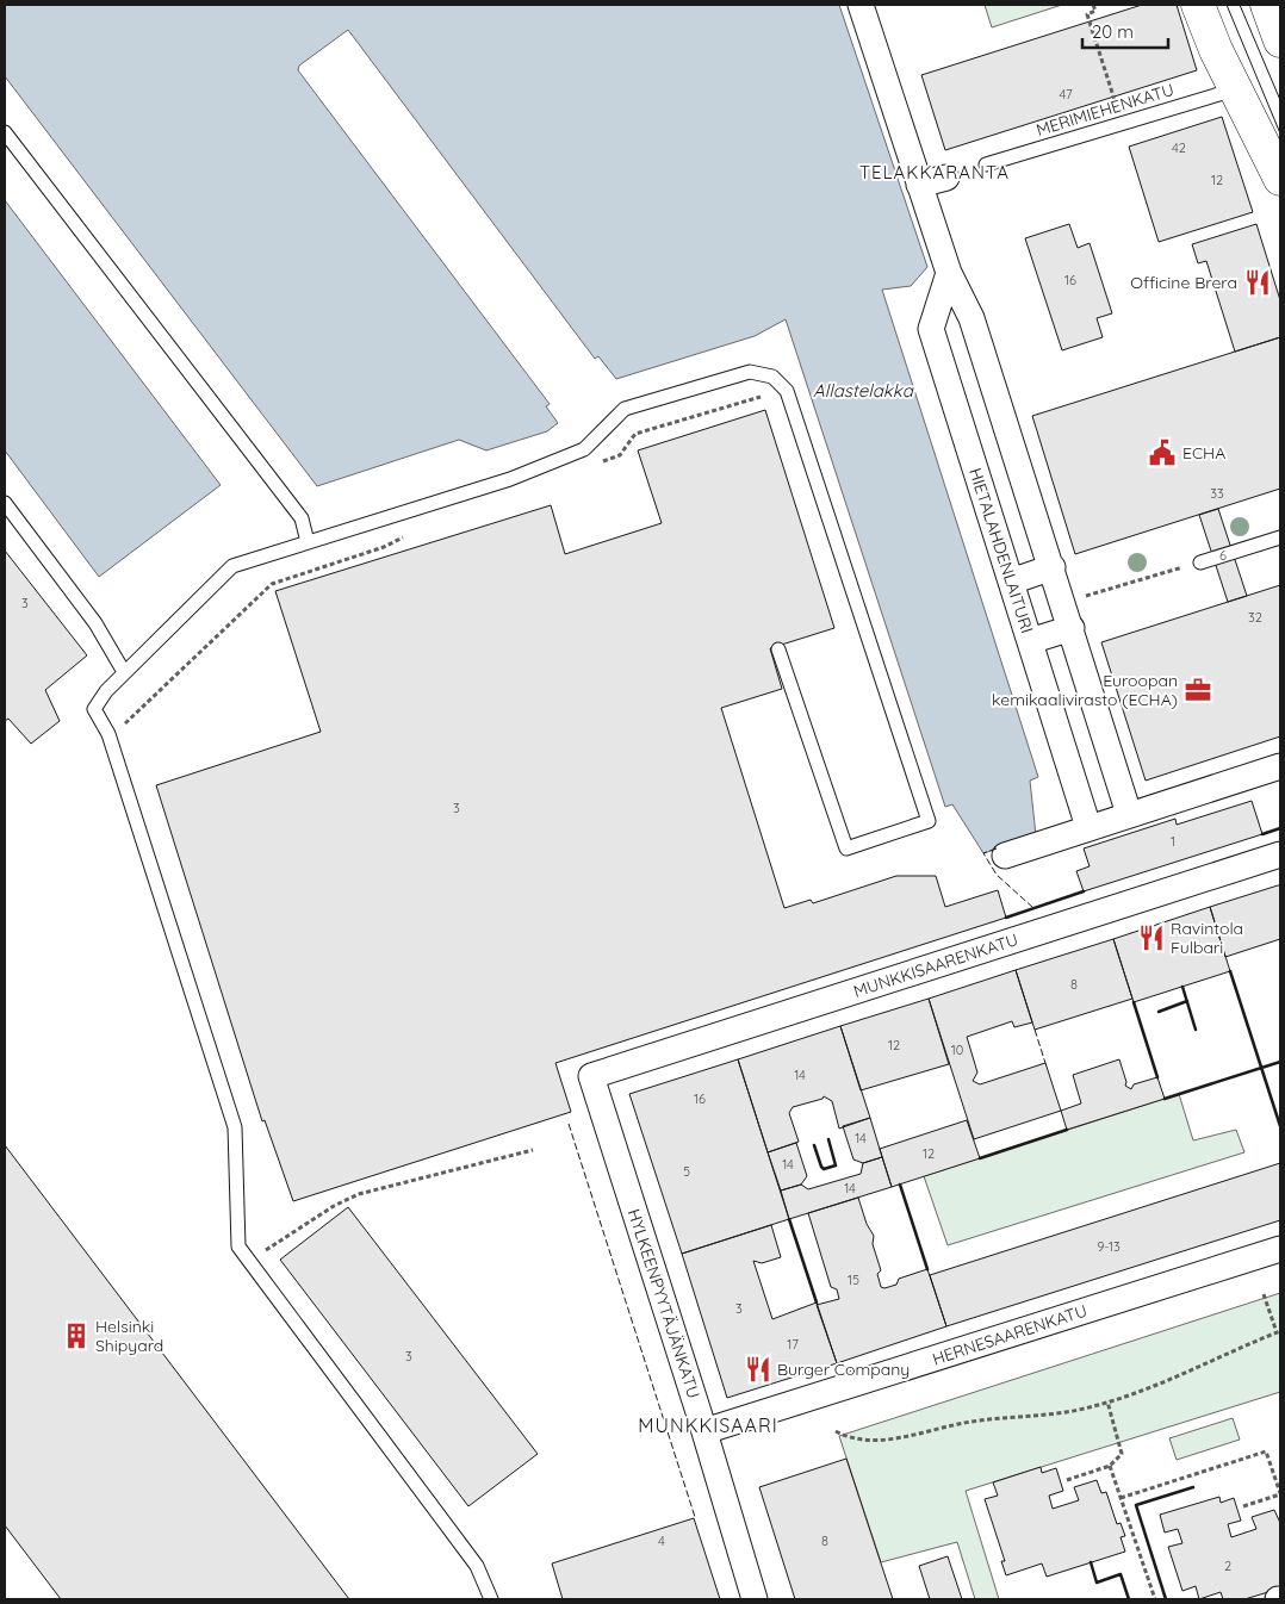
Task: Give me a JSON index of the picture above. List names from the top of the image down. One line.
{"streets":{"street":["HIETALAHDENLAITURI","MUNKKISAARENKATU","HYLKEENPYYTÄJÄNKATU","HERNESAARENKATU"],"lane":["MERIMIEHENKATU"]},"crossings":[["MUNKKISAARENKATU","HYLKEENPYYTÄJÄNKATU"],["HYLKEENPYYTÄJÄNKATU","HERNESAARENKATU"]],"districts":["TELAKKARANTA","MUNKKISAARI"],"water":["Allastelakka"],"places":{"restaurant":["Officine Brera","Ravintola Fulbari","Burger Company"],"public building":["ECHA"],"office":["Euroopan kemikaalivirasto (ECHA)"],"building":["Helsinki Shipyard"]},"house_numbers":["47","42","12","16","33","6","3","32","3","1","8","12","10","14","16","14","12","14","5","14","9-13","15","3","17","3","4","8","2"],"scale_bar":"20 m"}
